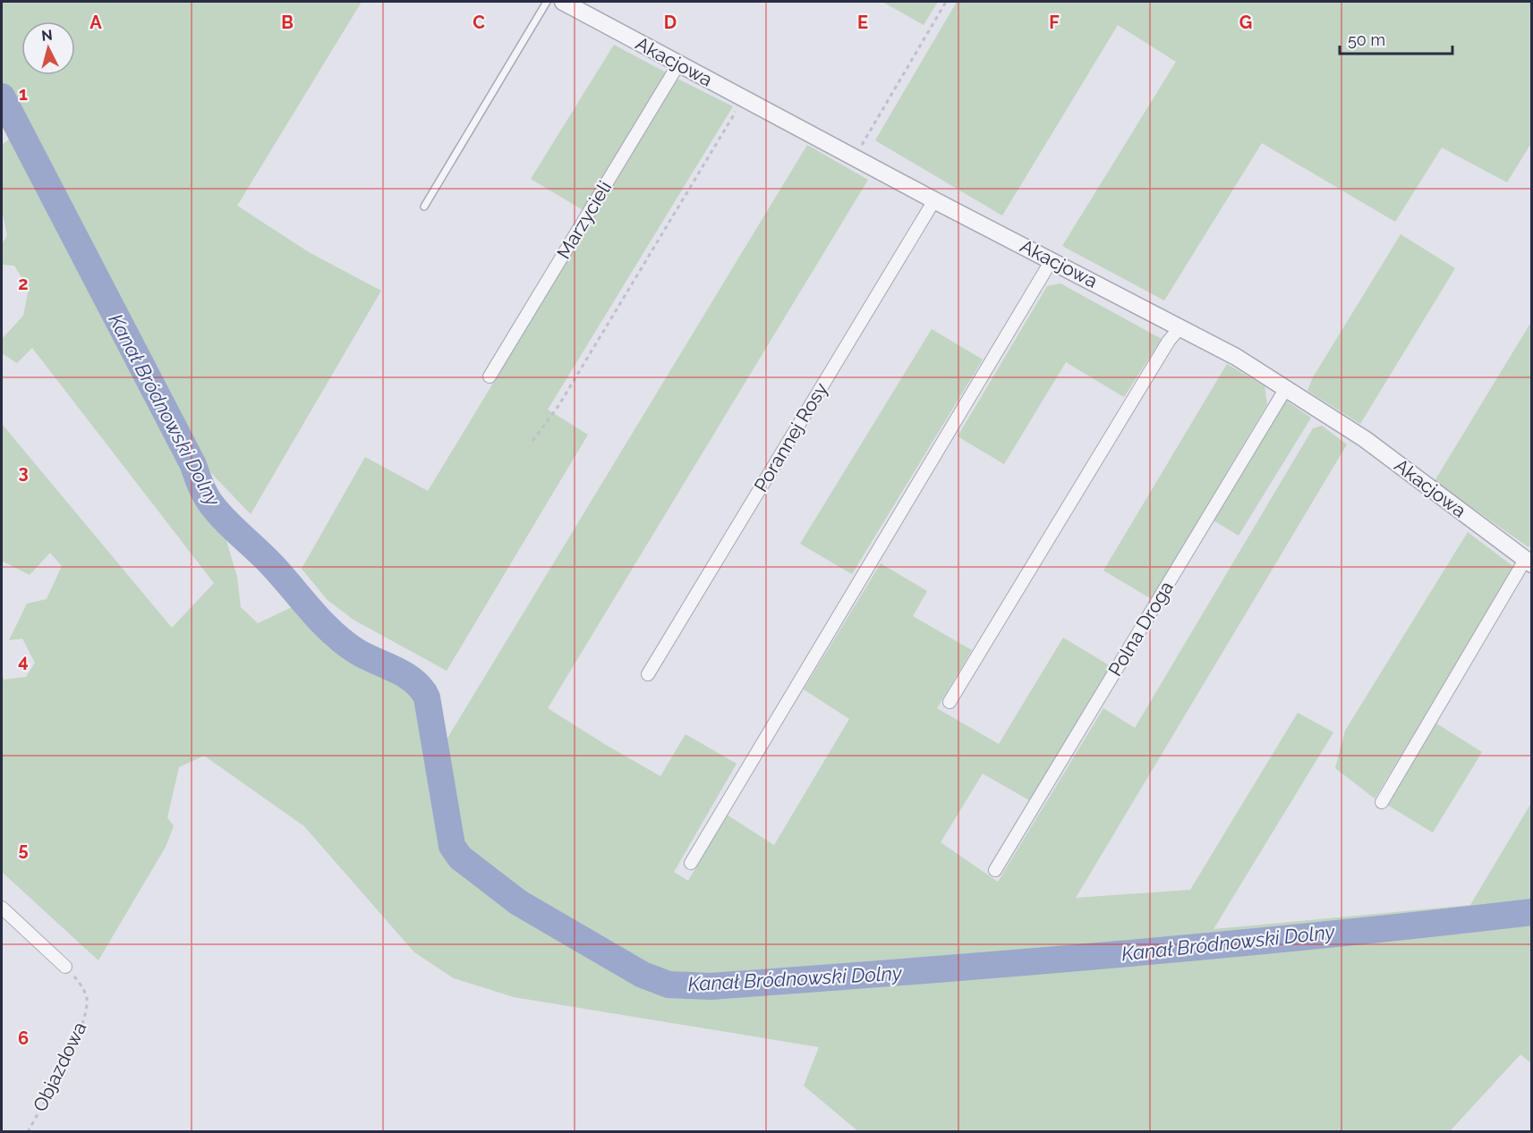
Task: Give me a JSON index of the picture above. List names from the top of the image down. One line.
{"streets":{"street":["Akacjowa","Marzycieli","Porannej Rosy","Polna Droga"],"path":["Objazdowa"]},"crossings":[["Akacjowa","Marzycieli"],["Akacjowa","Porannej Rosy"],["Akacjowa","Polna Droga"]],"water":["Kanał Bródnowski Dolny"],"scale_bar":"50 m","north":"top","grid":{"columns":["A","B","C","D","E","F","G"],"rows":["1","2","3","4","5","6"]}}
